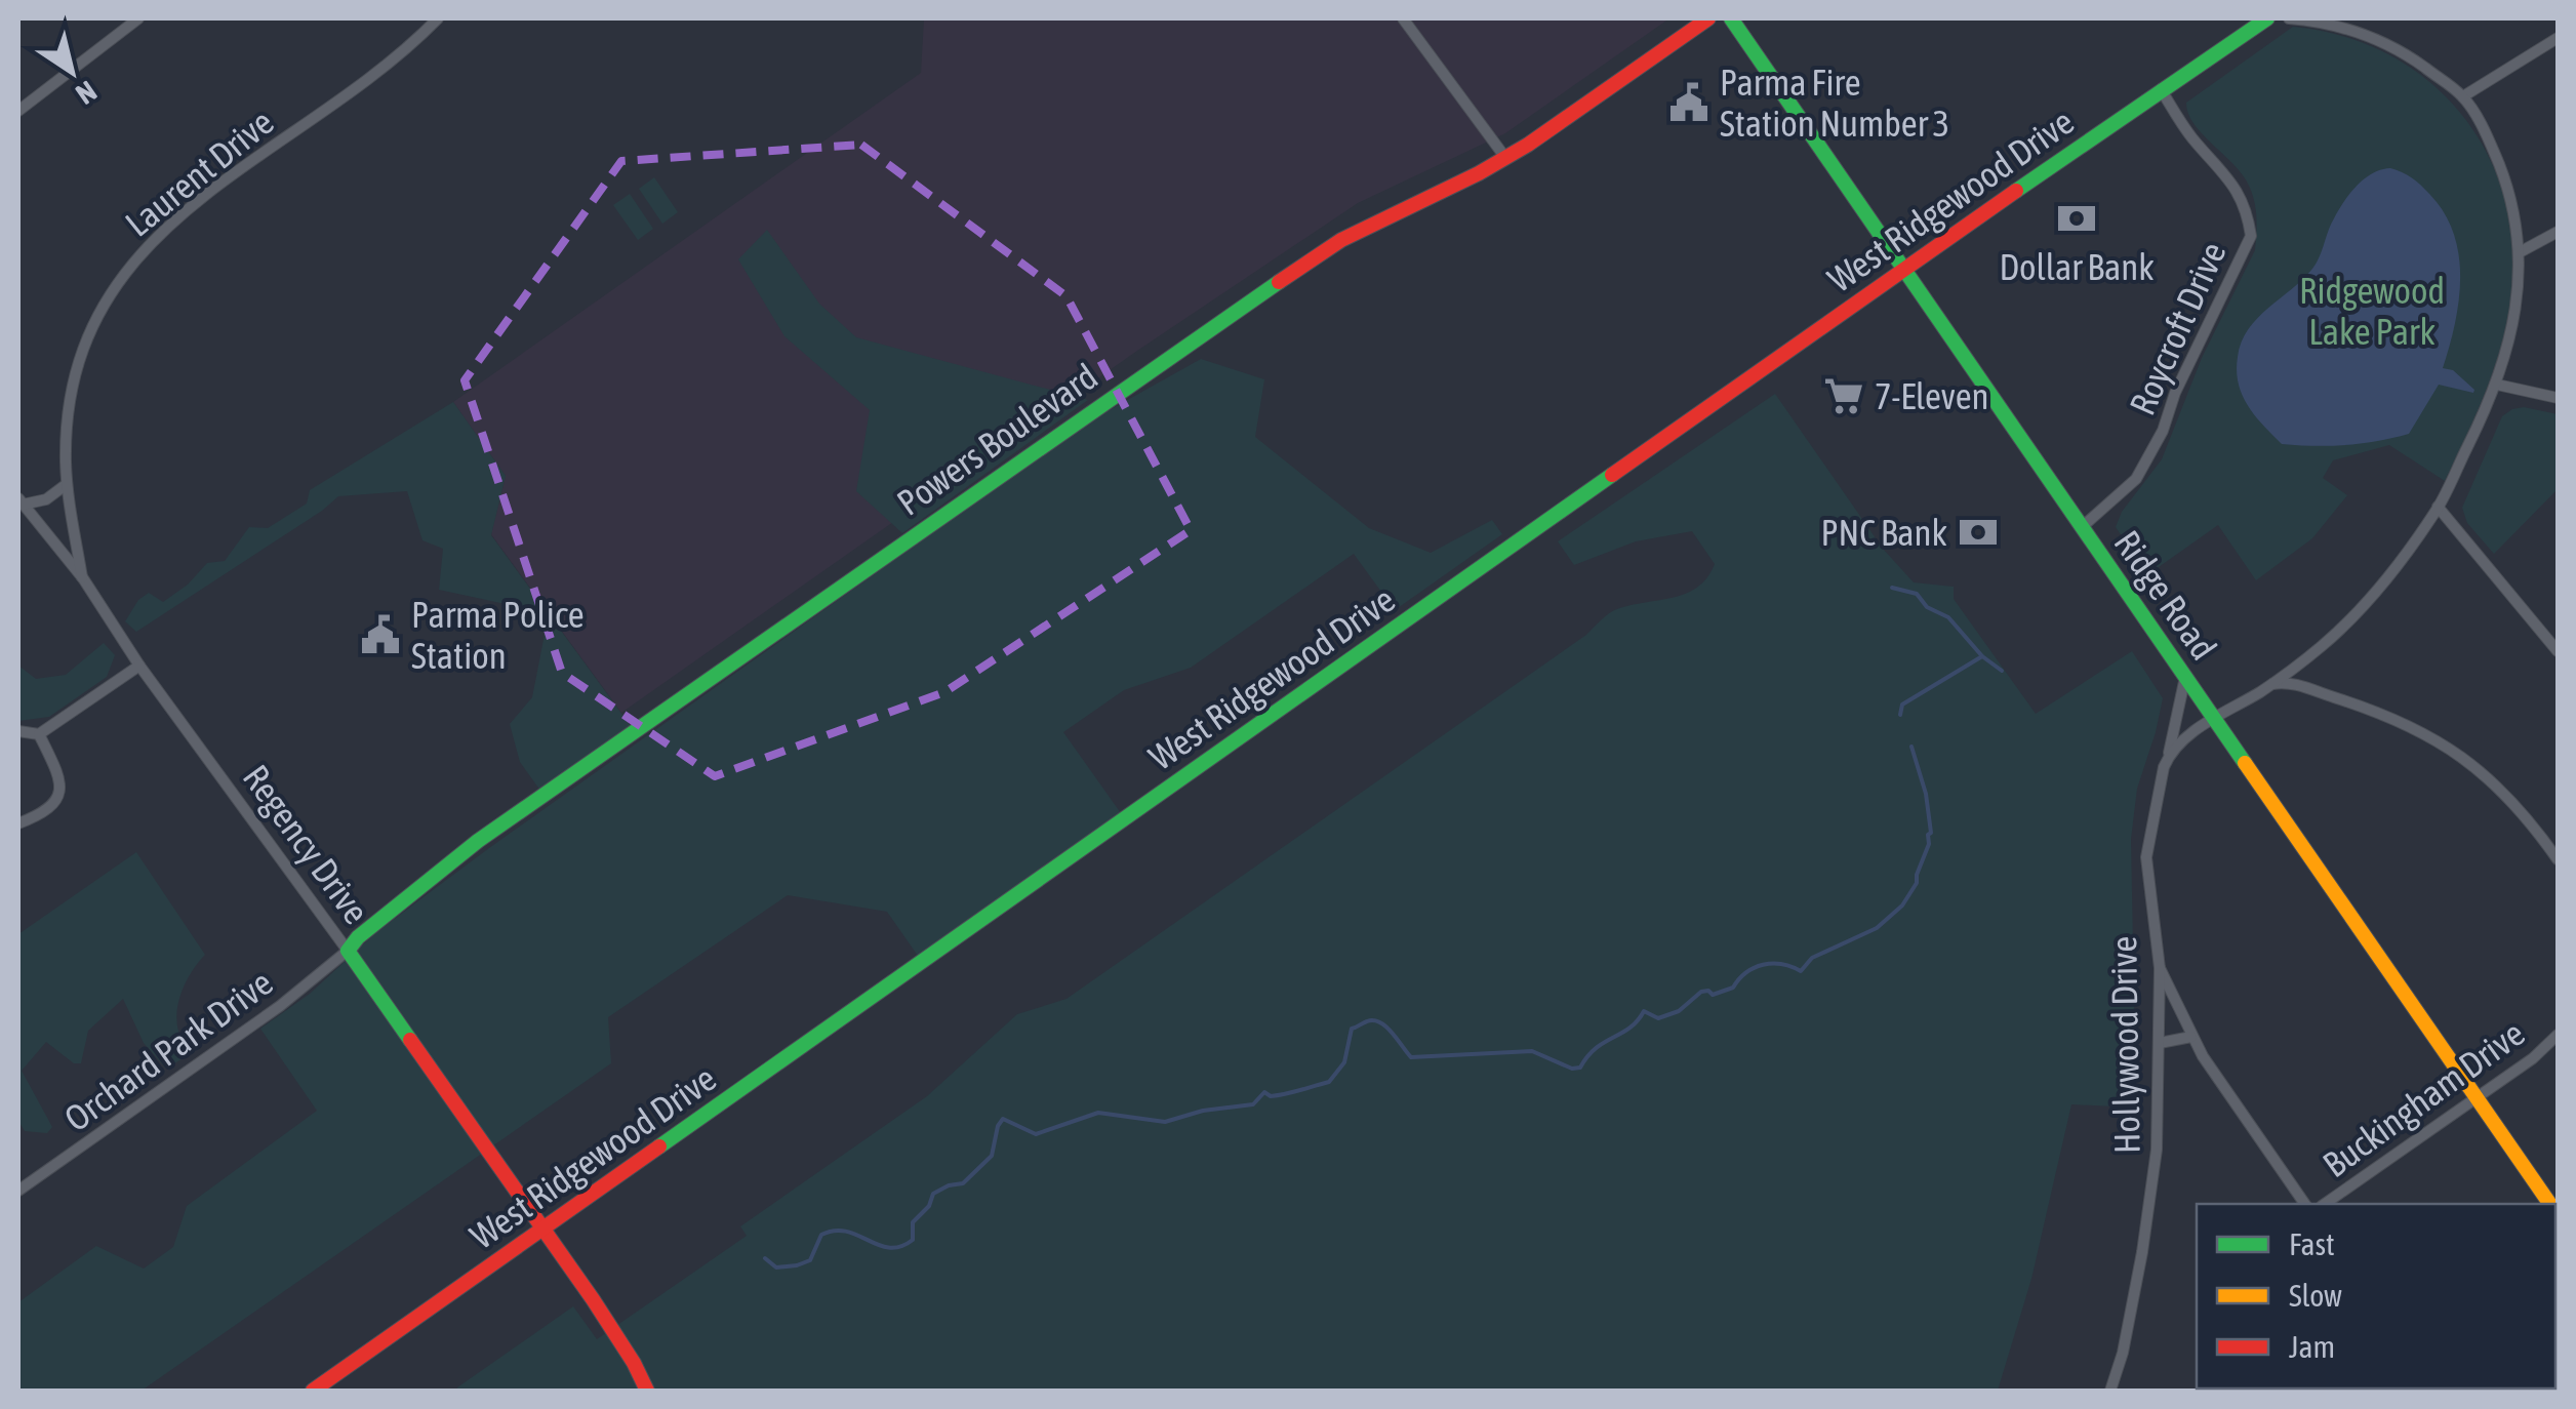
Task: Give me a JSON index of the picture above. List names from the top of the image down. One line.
{"streets":{"main road":["West Ridgewood Drive","Powers Boulevard","Ridge Road","Regency Drive"],"street":["Laurent Drive","Roycroft Drive","Hollywood Drive","Orchard Park Drive","Buckingham Drive"]},"crossings":[["Laurent Drive","Regency Drive"],["West Ridgewood Drive","Roycroft Drive"],["West Ridgewood Drive","Ridge Road"],["West Ridgewood Drive","Regency Drive"],["Roycroft Drive","Ridge Road"],["Powers Boulevard","Regency Drive"],["Powers Boulevard","Orchard Park Drive"],["Ridge Road","Hollywood Drive"],["Ridge Road","Buckingham Drive"],["Regency Drive","Orchard Park Drive"]],"parks":["Ridgewood Lake Park"],"places":{"public building":["Parma Fire Station Number 3","Parma Police Station"],"bank":["Dollar Bank","PNC Bank"],"supermarket":["7-Eleven"]},"legend":["Fast","Slow","Jam"],"north":"bottom right"}
